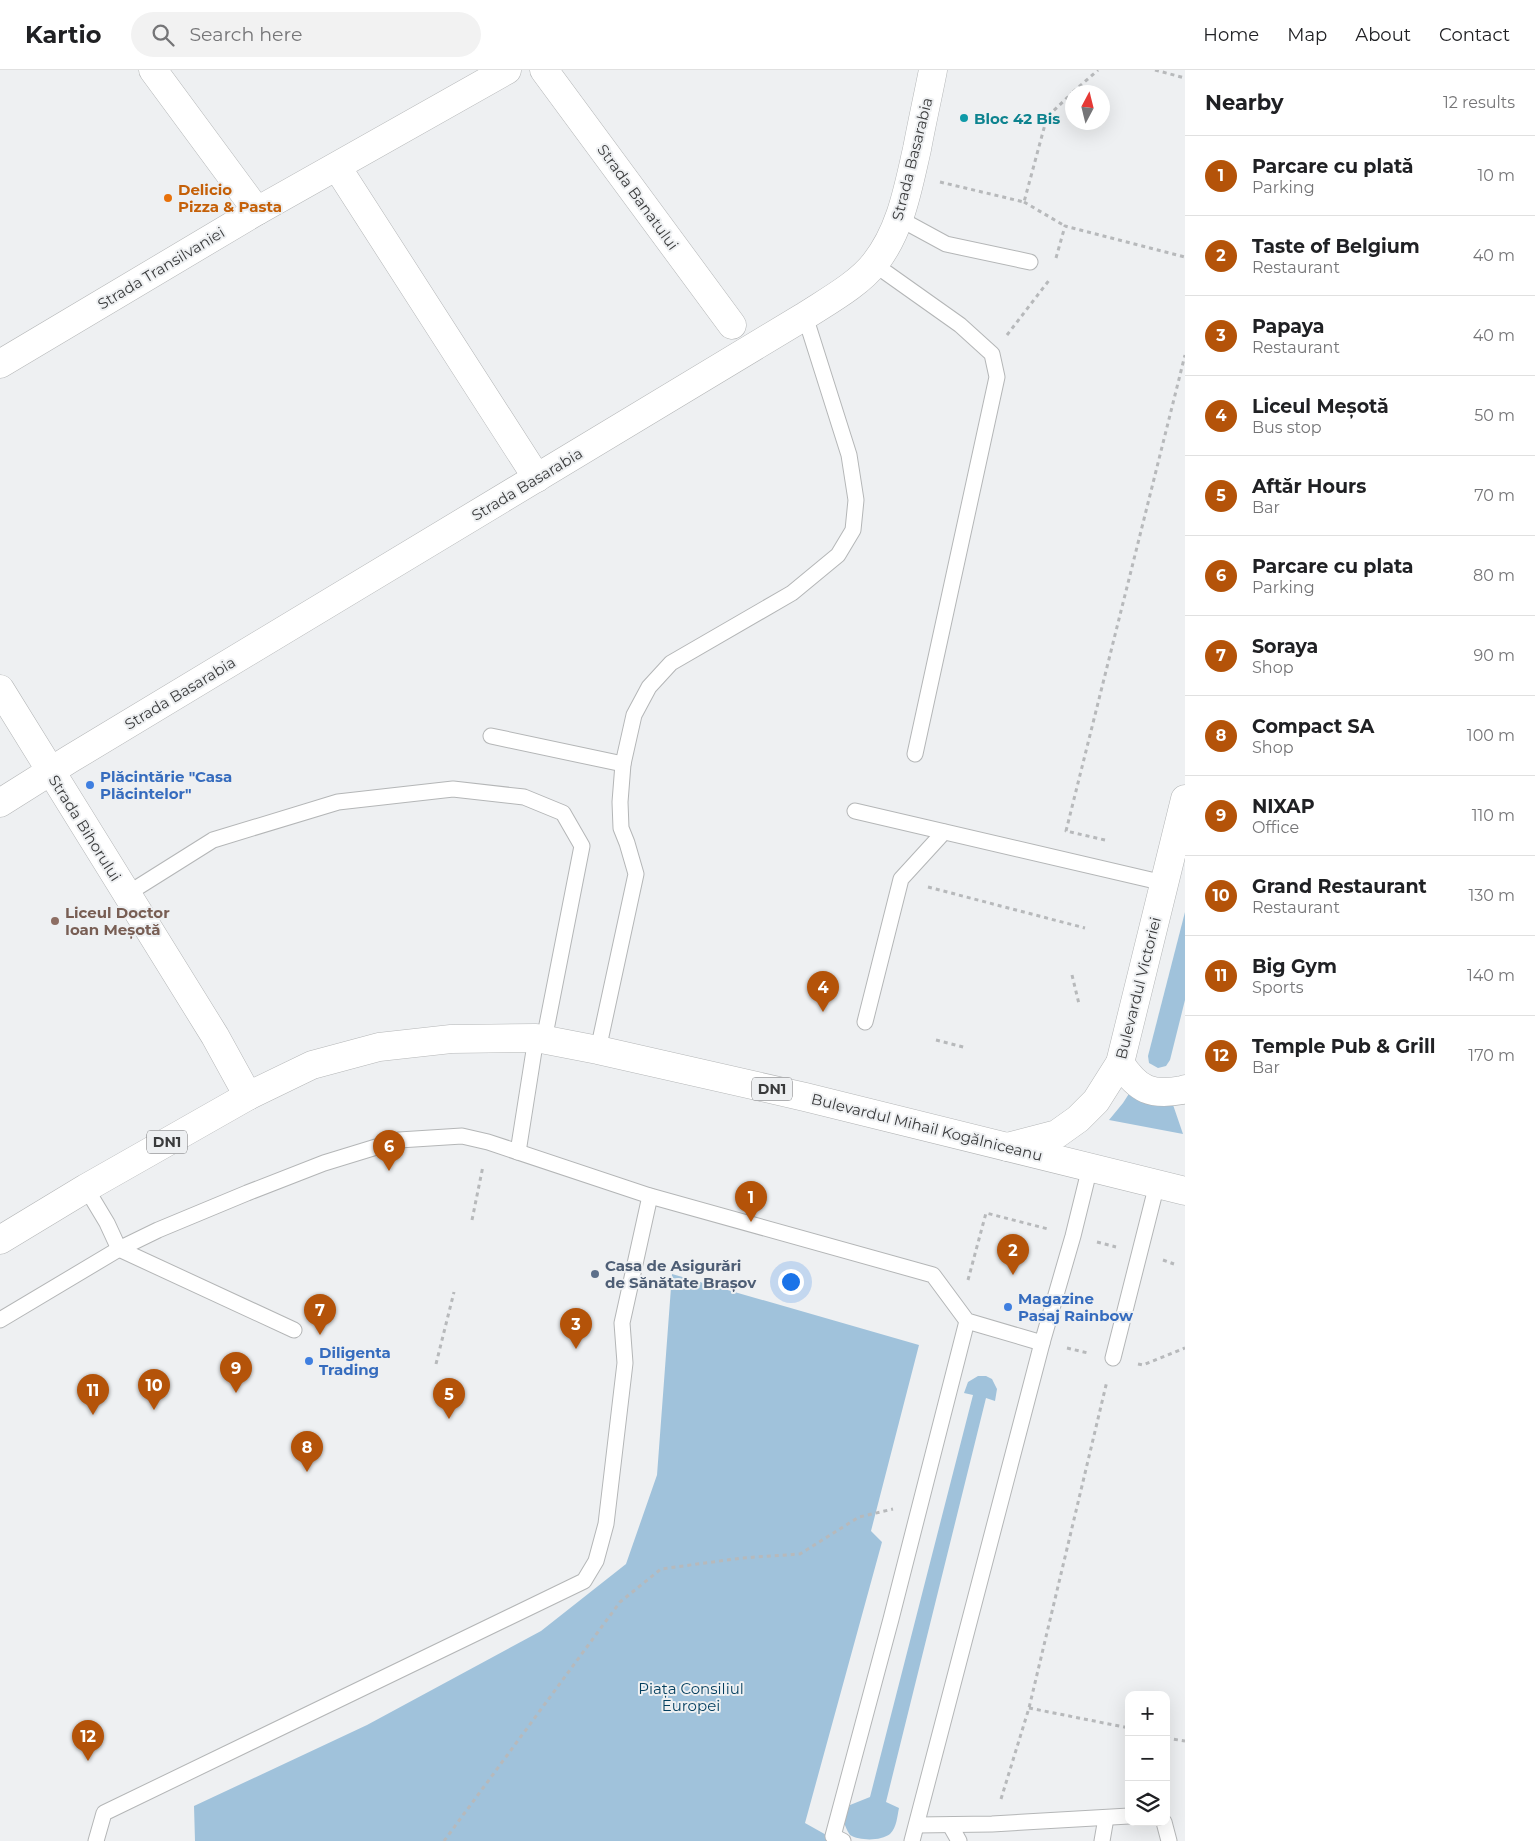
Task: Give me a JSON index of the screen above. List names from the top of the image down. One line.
{"streets":{"street":["Strada Basarabia","Strada Banatului","Strada Transilvaniei","Strada Bihorului","Bulevardul Victoriei","DN1","Bulevardul Mihail Kogălniceanu"]},"crossings":[["Strada Basarabia","Strada Bihorului"],["Strada Bihorului","Bulevardul Mihail Kogălniceanu"],["Bulevardul Victoriei","Bulevardul Mihail Kogălniceanu"]],"parks":["Piața Consiliul Europei"],"places":["Bloc 42 Bis","Delicio Pizza & Pasta","Plăcintărie \"Casa Plăcintelor\"","Liceul Doctor Ioan Meșotă","Casa de Asigurări de Sănătate Brașov","Magazine Pasaj Rainbow","Diligenta Trading"],"north":"top","page":{"header":"Kartio","search":"Search here","nav":["Home","Map","About","Contact"],"heading":["Nearby","12 results"],"list":[{"mark":"1","name":"Parcare cu plată","note":"Parking","value":"10 m"},{"mark":"2","name":"Taste of Belgium","note":"Restaurant","value":"40 m"},{"mark":"3","name":"Papaya","note":"Restaurant","value":"40 m"},{"mark":"4","name":"Liceul Meșotă","note":"Bus stop","value":"50 m"},{"mark":"5","name":"Aftăr Hours","note":"Bar","value":"70 m"},{"mark":"6","name":"Parcare cu plata","note":"Parking","value":"80 m"},{"mark":"7","name":"Soraya","note":"Shop","value":"90 m"},{"mark":"8","name":"Compact SA","note":"Shop","value":"100 m"},{"mark":"9","name":"NIXAP","note":"Office","value":"110 m"},{"mark":"10","name":"Grand Restaurant","note":"Restaurant","value":"130 m"},{"mark":"11","name":"Big Gym","note":"Sports","value":"140 m"},{"mark":"12","name":"Temple Pub & Grill","note":"Bar","value":"170 m"}],"pins":["4","6","1","2","7","3","9","10","11","5","8","12"],"map_buttons":["+","−"]}}
